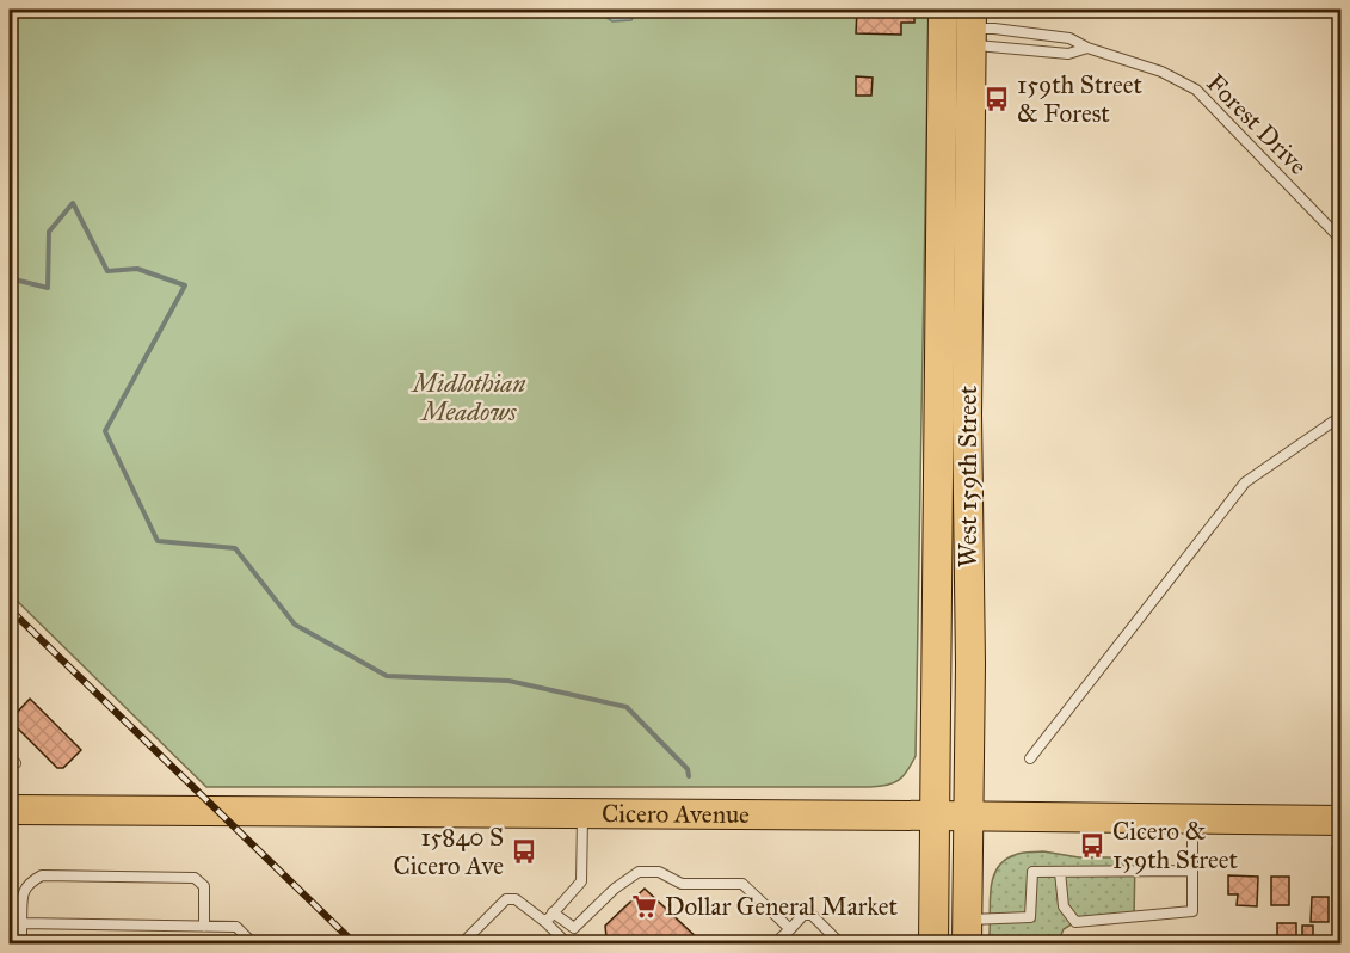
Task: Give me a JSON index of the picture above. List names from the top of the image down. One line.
{"streets":{"main road":["West 159th Street","Cicero Avenue"],"lane":["Forest Drive"]},"crossings":[["Forest Drive","West 159th Street"],["West 159th Street","Cicero Avenue"]],"parks":["Midlothian Meadows"],"places":{"bus stop":["159th Street & Forest","Cicero & 159th Street","15840 S Cicero Ave"],"supermarket":["Dollar General Market"]}}
